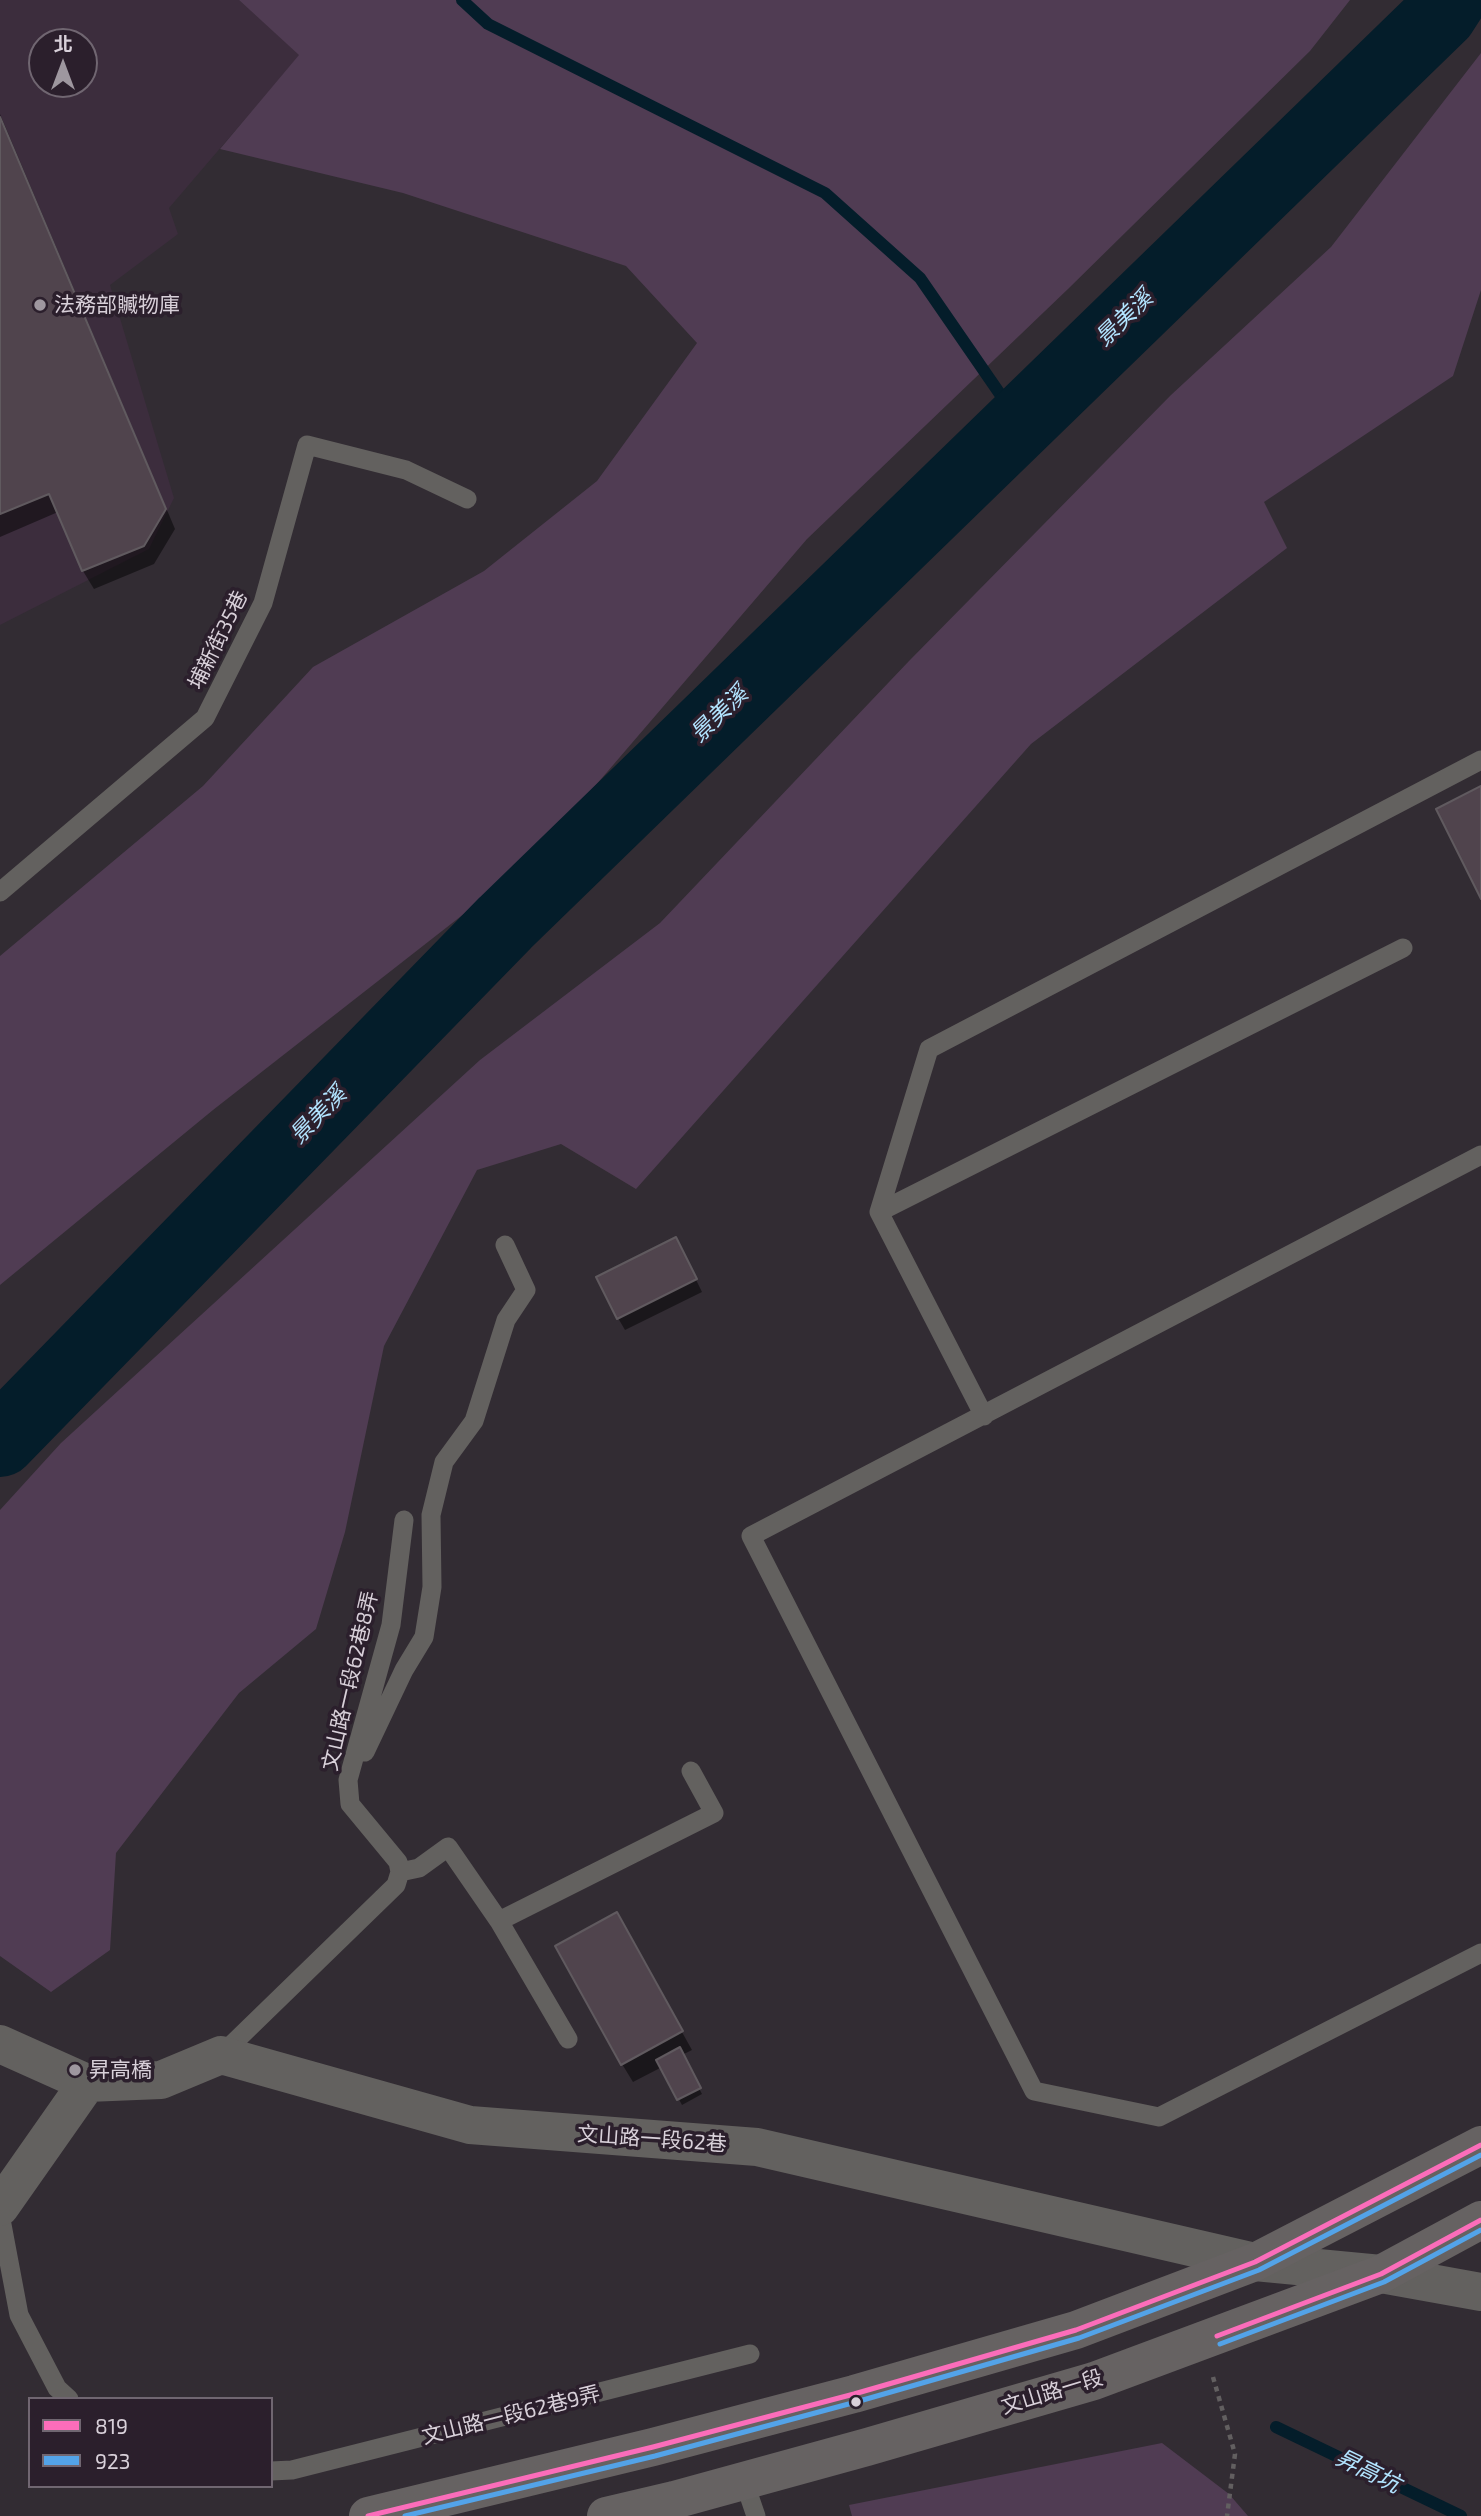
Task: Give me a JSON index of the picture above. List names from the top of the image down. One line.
{"streets":{"main road":["文山路一段"],"street":["文山路一段62巷"],"lane":["埔新街35巷","文山路一段62巷8弄","文山路一段62巷9弄"]},"crossings":[["文山路一段62巷","文山路一段"]],"water":["景美溪","昇高坑"],"places":["法務部贓物庫","昇高橋"],"lines":["transit line 819","transit line 923"],"legend":["819","923"],"north":"top"}
